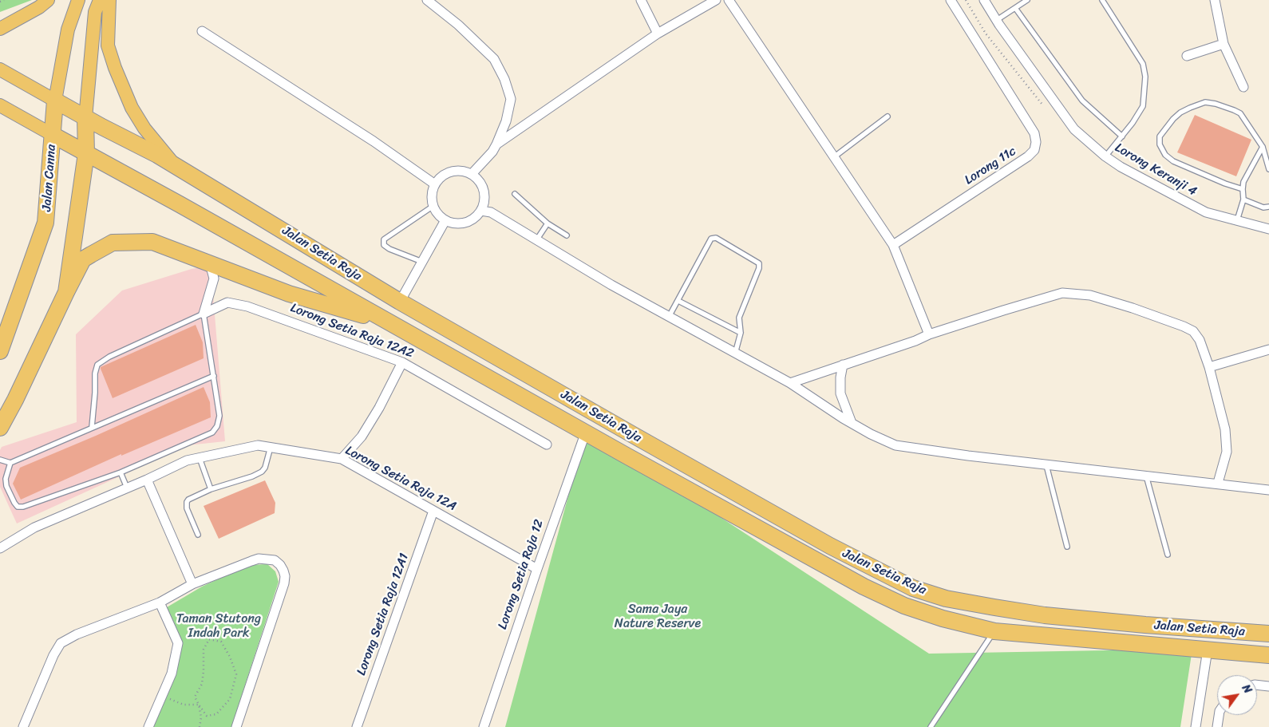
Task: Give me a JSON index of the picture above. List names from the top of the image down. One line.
{"streets":{"highway":["Jalan Canna","Jalan Setia Raja"],"street":["Lorong 11c","Lorong Keranji 4","Lorong Setia Raja 12A2","Lorong Setia Raja 12A","Lorong Setia Raja 12","Lorong Setia Raja 12A1"]},"crossings":[["Jalan Canna","Jalan Setia Raja"],["Jalan Setia Raja","Lorong Setia Raja 12"],["Lorong Setia Raja 12A","Lorong Setia Raja 12"],["Lorong Setia Raja 12A","Lorong Setia Raja 12A1"]],"parks":["Sama Jaya Nature Reserve","Taman Stutong Indah Park"],"north":"top right"}
